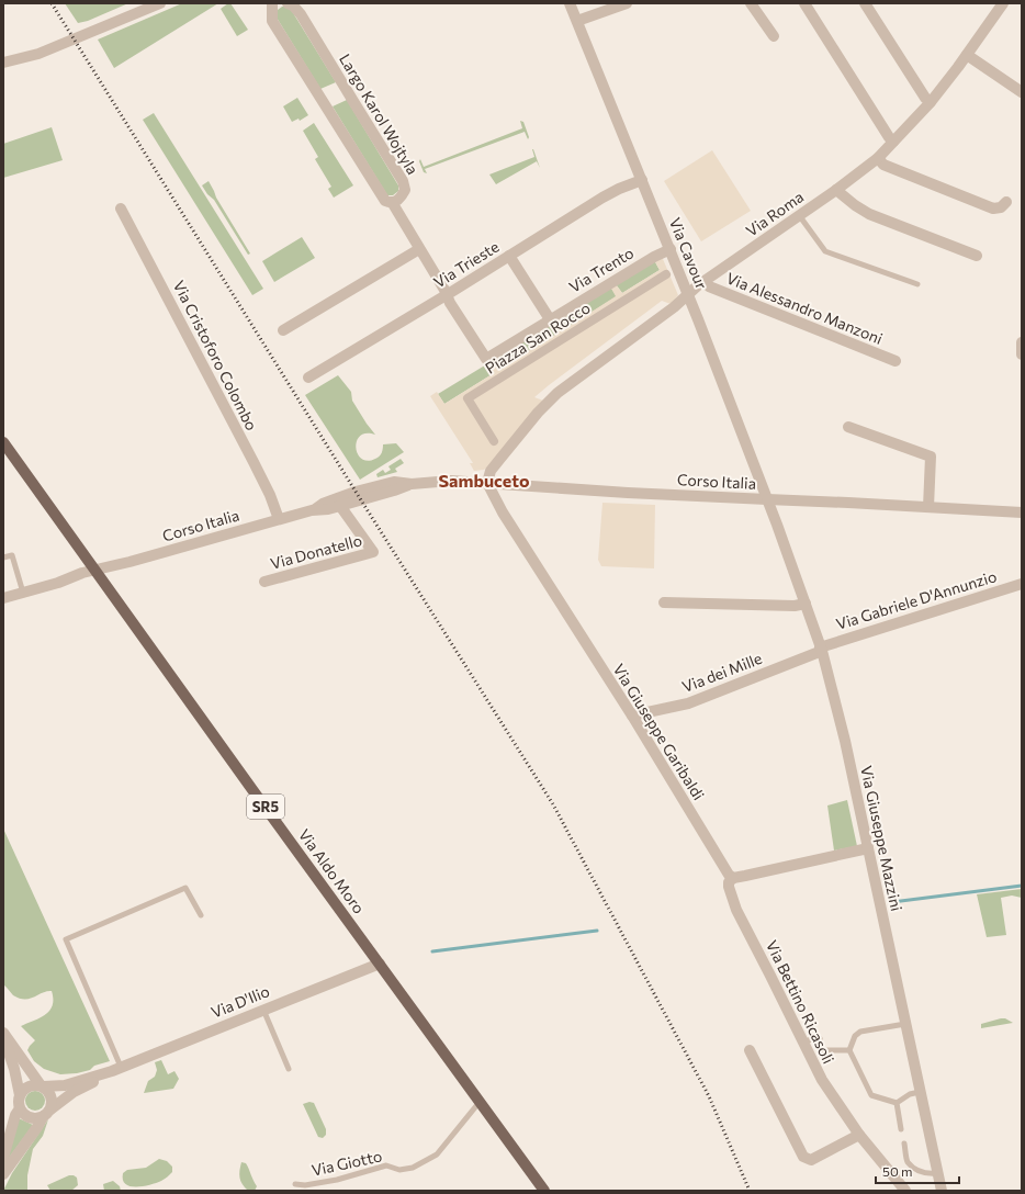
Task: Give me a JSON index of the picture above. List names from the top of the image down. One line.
{"streets":{"main road":["SR5","Via Aldo Moro"],"street":["Largo Karol Wojtyla","Via Roma","Via Cavour","Via Trieste","Via Trento","Via Alessandro Manzoni","Piazza San Rocco","Via Cristoforo Colombo","Corso Italia","Via Donatello","Via Gabriele D'Annunzio","Via dei Mille","Via Giuseppe Garibaldi","Via Giuseppe Mazzini","Via D'Ilio","Via Bettino Ricasoli"],"lane":["Via Giotto"]},"crossings":[["Via Roma","Via Cavour"],["Via Roma","Via Alessandro Manzoni"],["Via Roma","Corso Italia"],["Via Roma","Via Giuseppe Garibaldi"],["Via Cavour","Via Trieste"],["Via Cavour","Via Trento"],["Via Cavour","Corso Italia"],["Via Cavour","Via Giuseppe Mazzini"],["Via Trieste","Via Trento"],["Via Cristoforo Colombo","Corso Italia"],["Corso Italia","Via Donatello"],["Corso Italia","Via Giuseppe Garibaldi"],["Corso Italia","SR5"],["Corso Italia","Via Giuseppe Mazzini"],["Corso Italia","Via Aldo Moro"],["Via Gabriele D'Annunzio","Via dei Mille"],["Via Gabriele D'Annunzio","Via Giuseppe Mazzini"],["Via dei Mille","Via Giuseppe Garibaldi"],["Via dei Mille","Via Giuseppe Mazzini"],["Via Giuseppe Garibaldi","Via Bettino Ricasoli"],["SR5","Via Aldo Moro"],["Via Aldo Moro","Via D'Ilio"],["Via Aldo Moro","Via Giotto"]],"districts":["Sambuceto"],"scale_bar":"50 m"}
